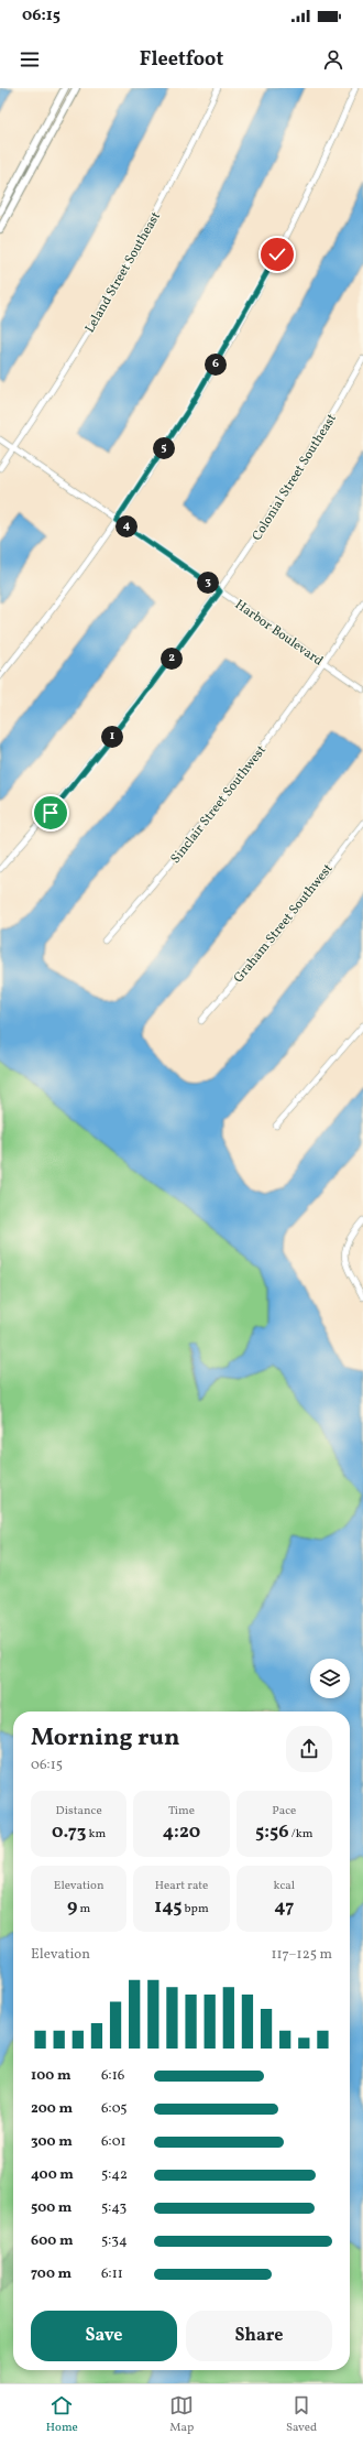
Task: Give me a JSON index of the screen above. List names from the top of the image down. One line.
{"streets":{"street":["Leland Street Southeast","Colonial Street Southeast","Harbor Boulevard","Sinclair Street Southwest","Graham Street Southwest"]},"crossings":[["Leland Street Southeast","Harbor Boulevard"],["Colonial Street Southeast","Harbor Boulevard"],["Harbor Boulevard","Sinclair Street Southwest"]],"page":{"status":"06:15","header":"Fleetfoot","pins":["6","5","4","3","2","1"],"heading":["Morning run","06:15"],"stats":[["Distance","0.73 km"],["Time","4:20"],["Pace","5:56 /km"],["Elevation","9 m"],["Heart rate","145 bpm"],["kcal","47"]],"chart":["Elevation","117–125 m"],"list":[{"name":"100 m","note":"6:16"},{"name":"200 m","note":"6:05"},{"name":"300 m","note":"6:01"},{"name":"400 m","note":"5:42"},{"name":"500 m","note":"5:43"},{"name":"600 m","note":"5:34"},{"name":"700 m","note":"6:11"}],"buttons":["Save","Share"],"tabs":["Home","Map","Saved"]}}
